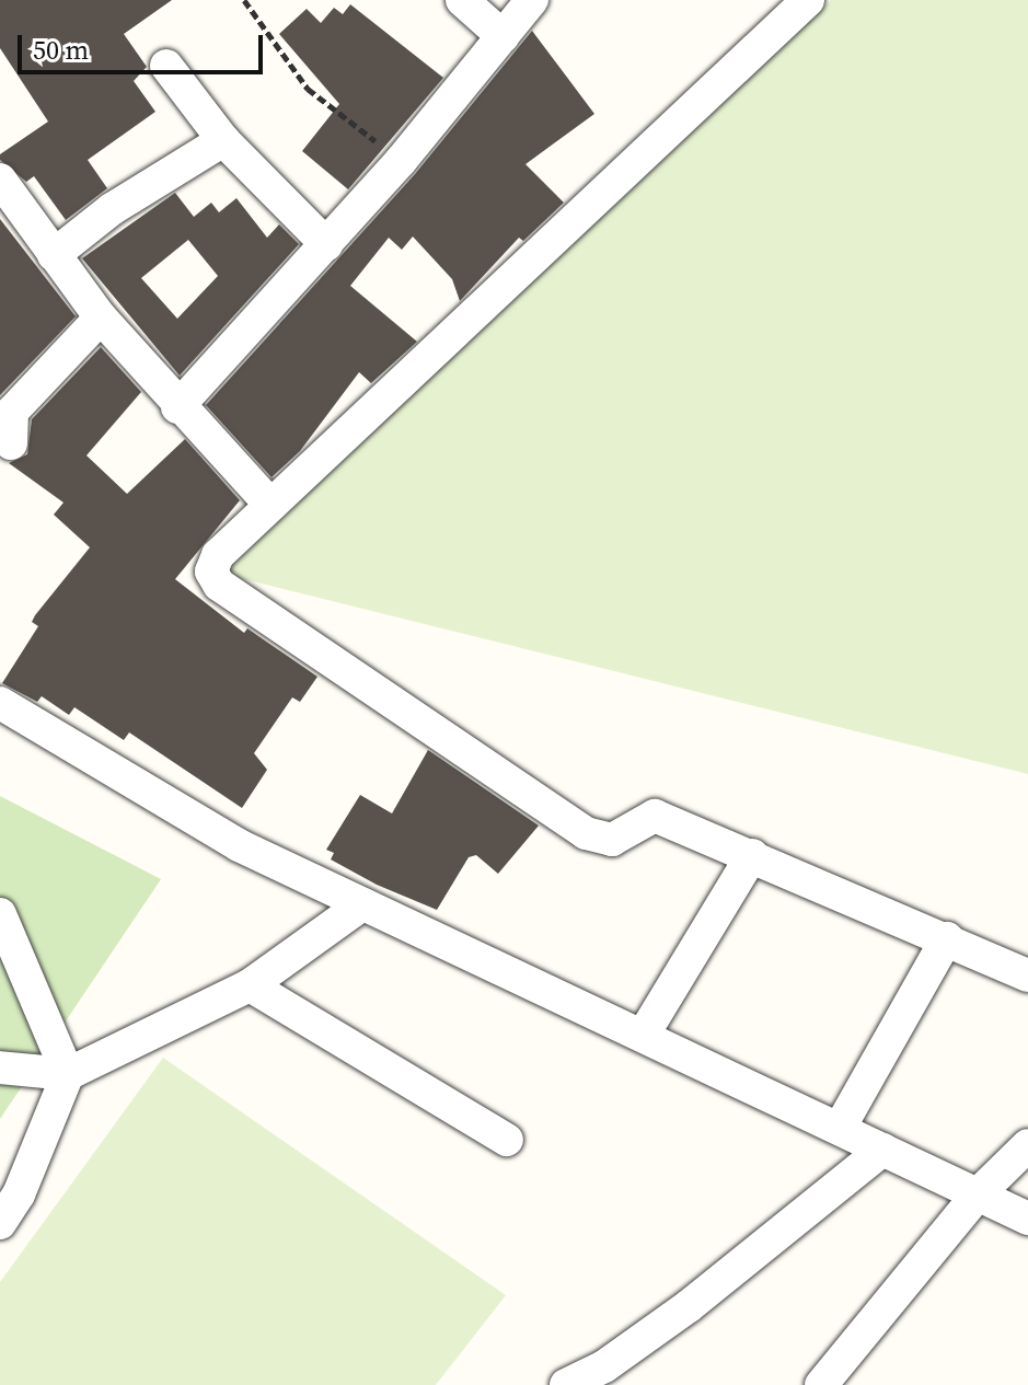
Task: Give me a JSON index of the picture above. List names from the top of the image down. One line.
{"scale_bar":"50 m"}
